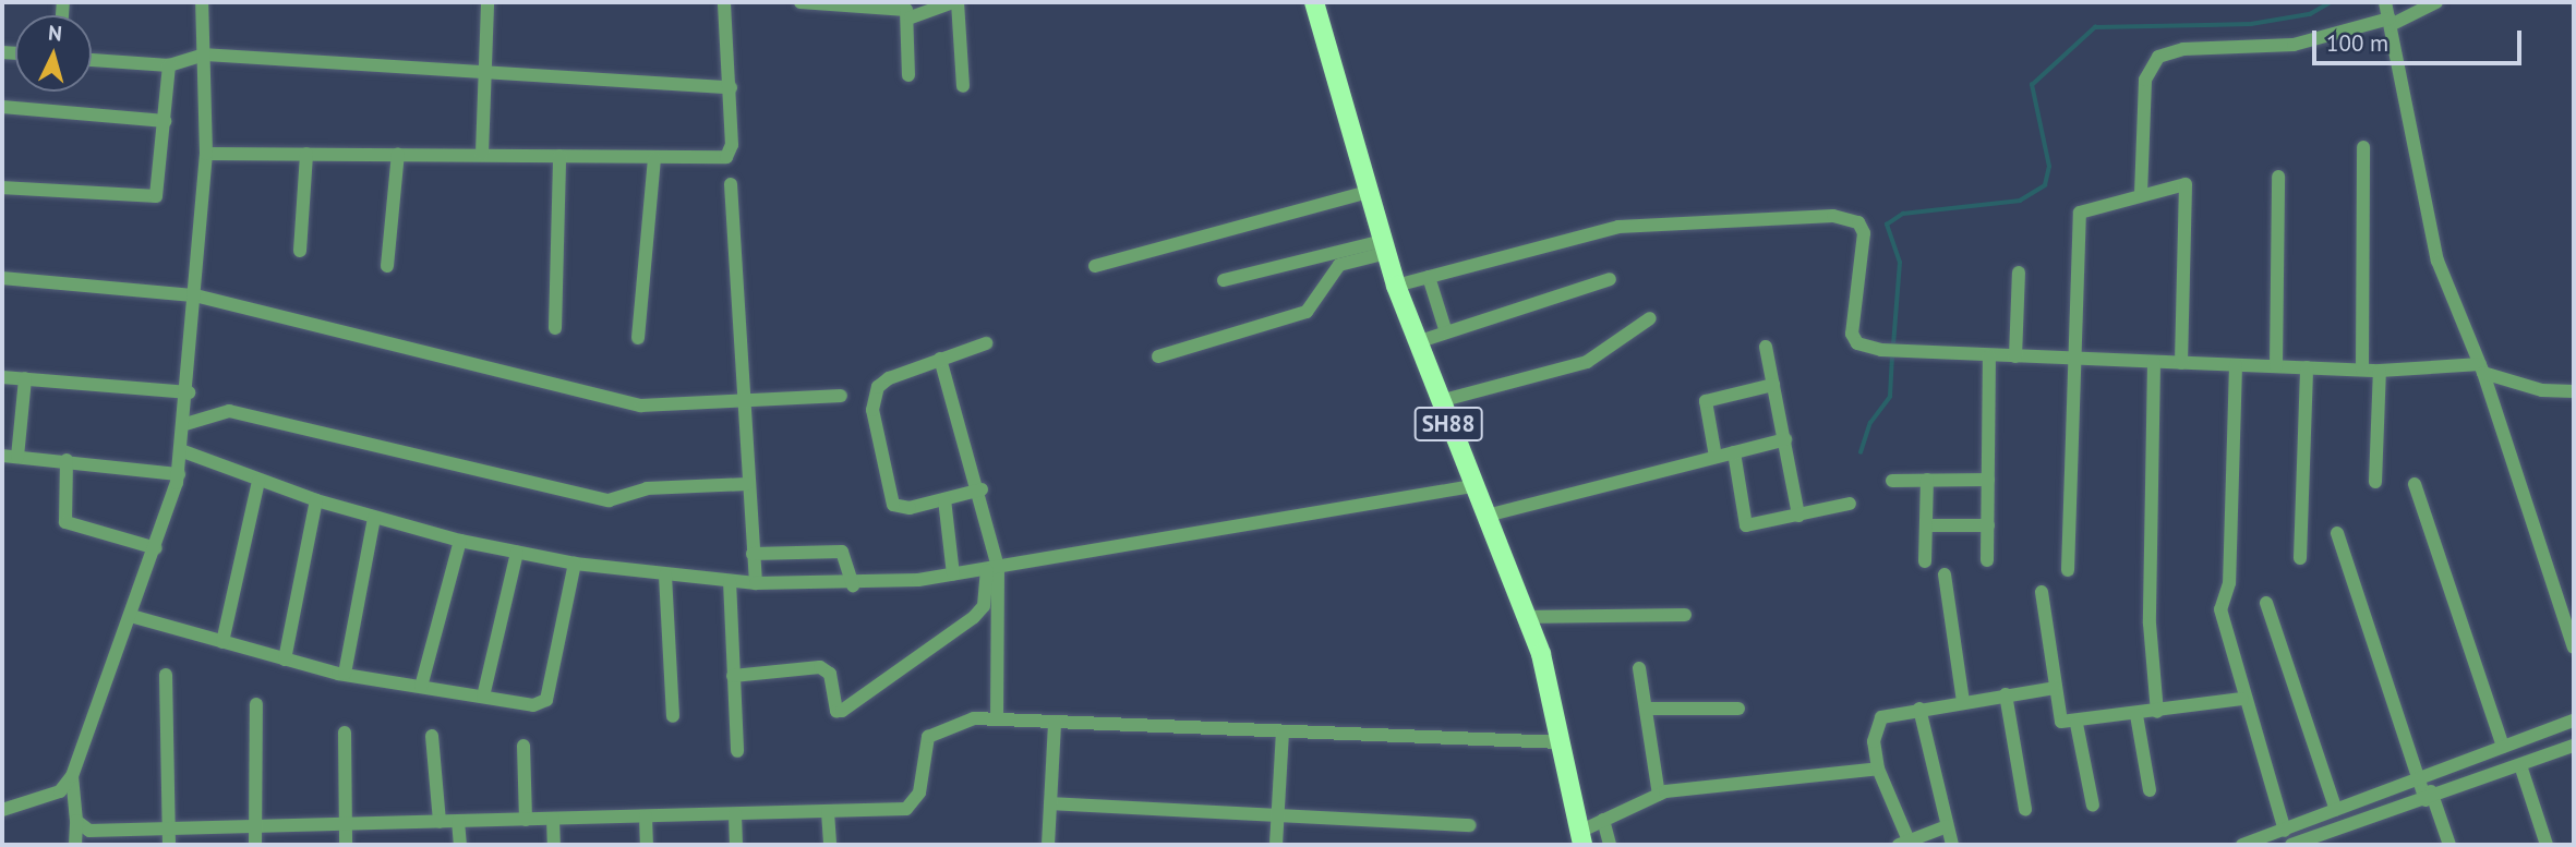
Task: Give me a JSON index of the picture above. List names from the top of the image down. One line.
{"streets":{"main road":["SH88"]},"scale_bar":"100 m","north":"top"}
